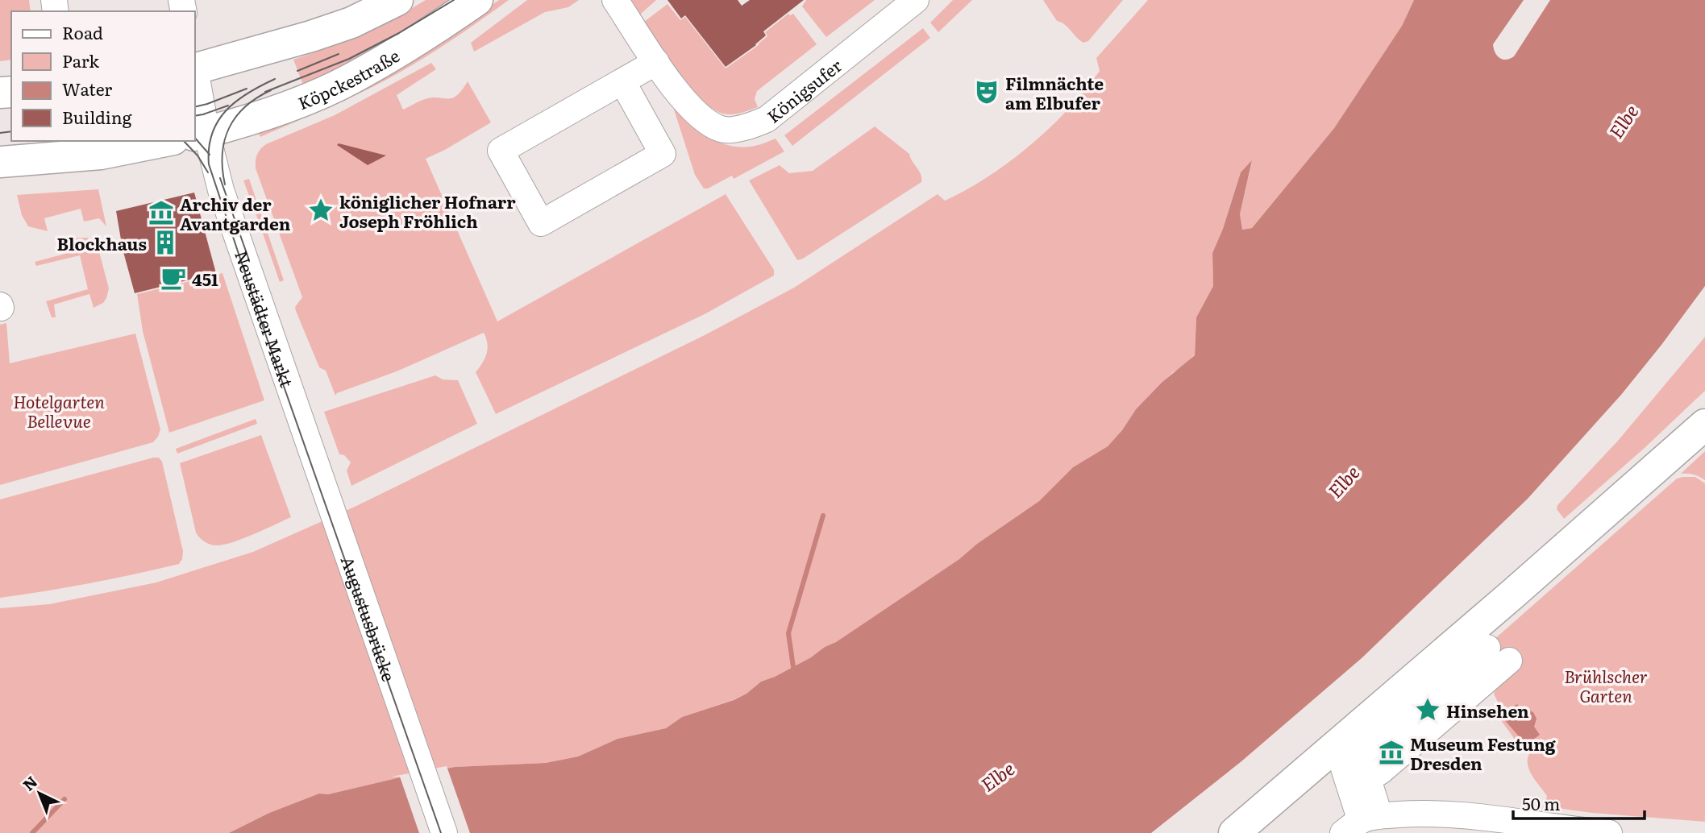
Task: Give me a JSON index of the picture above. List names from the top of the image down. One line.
{"streets":{"main road":["Köpckestraße"],"street":["Königsufer","Neustädter Markt","Augustusbrücke"]},"crossings":[["Köpckestraße","Neustädter Markt"],["Neustädter Markt","Augustusbrücke"]],"water":["Elbe"],"parks":["Hotelgarten Bellevue","Brühlscher Garten"],"places":{"theatre":["Filmnächte am Elbufer"],"place":["königlicher Hofnarr Joseph Fröhlich","Hinsehen"],"museum":["Archiv der Avantgarden","Museum Festung Dresden"],"building":["Blockhaus"],"cafe":["451"]},"legend":["Road","Park","Water","Building"],"scale_bar":"50 m","north":"top left"}
